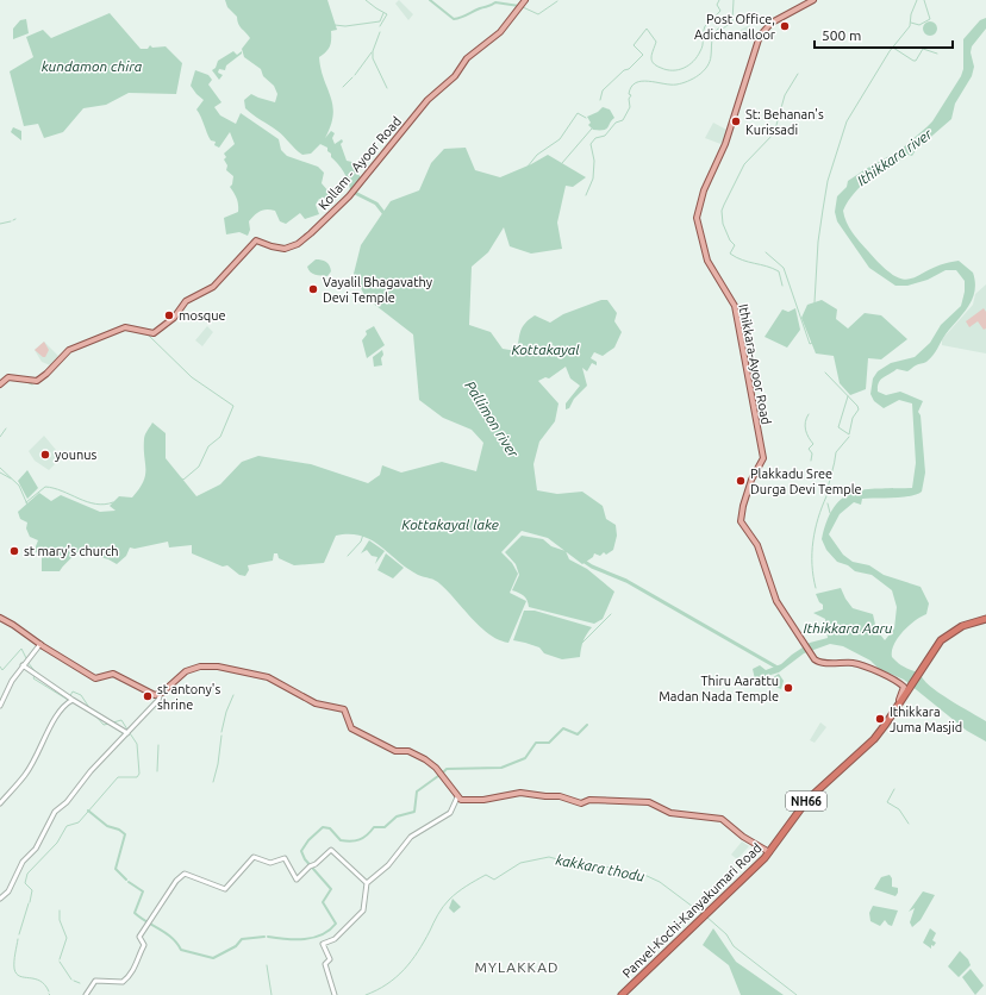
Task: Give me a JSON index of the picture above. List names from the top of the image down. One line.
{"streets":{"highway":["NH66","Panvel-Kochi-Kanyakumari Road"],"main road":["Kollam - Ayoor Road","Ithikkara-Ayoor Road"]},"crossings":[["Ithikkara-Ayoor Road","Panvel-Kochi-Kanyakumari Road"]],"districts":["MYLAKKAD"],"water":["kundamon chira","Ithikkara river","Kottakayal","Pallimon river","Kottakayal lake","Ithikkara Aaru","kakkara thodu"],"places":["Post Office, Adichanalloor","St: Behanan's Kurissadi","Vayalil Bhagavathy Devi Temple","mosque","younus","Plakkadu Sree Durga Devi Temple","st mary's church","Thiru Aarattu Madan Nada Temple","st antony's shrine","Ithikkara Juma Masjid"],"scale_bar":"500 m"}
